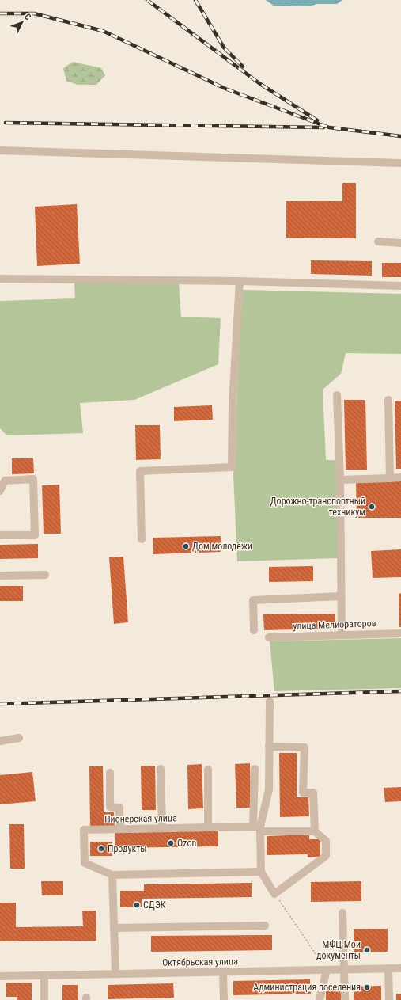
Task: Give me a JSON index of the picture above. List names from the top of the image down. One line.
{"streets":{"street":["улица Мелиораторов","Пионерская улица","Октябрьская улица"]},"places":["Дорожно-транспортный техникум","Дом молодёжи","Ozon","Продукты","СДЭК","МФЦ Мои документы","Администрация поселения"],"north":"top right"}
